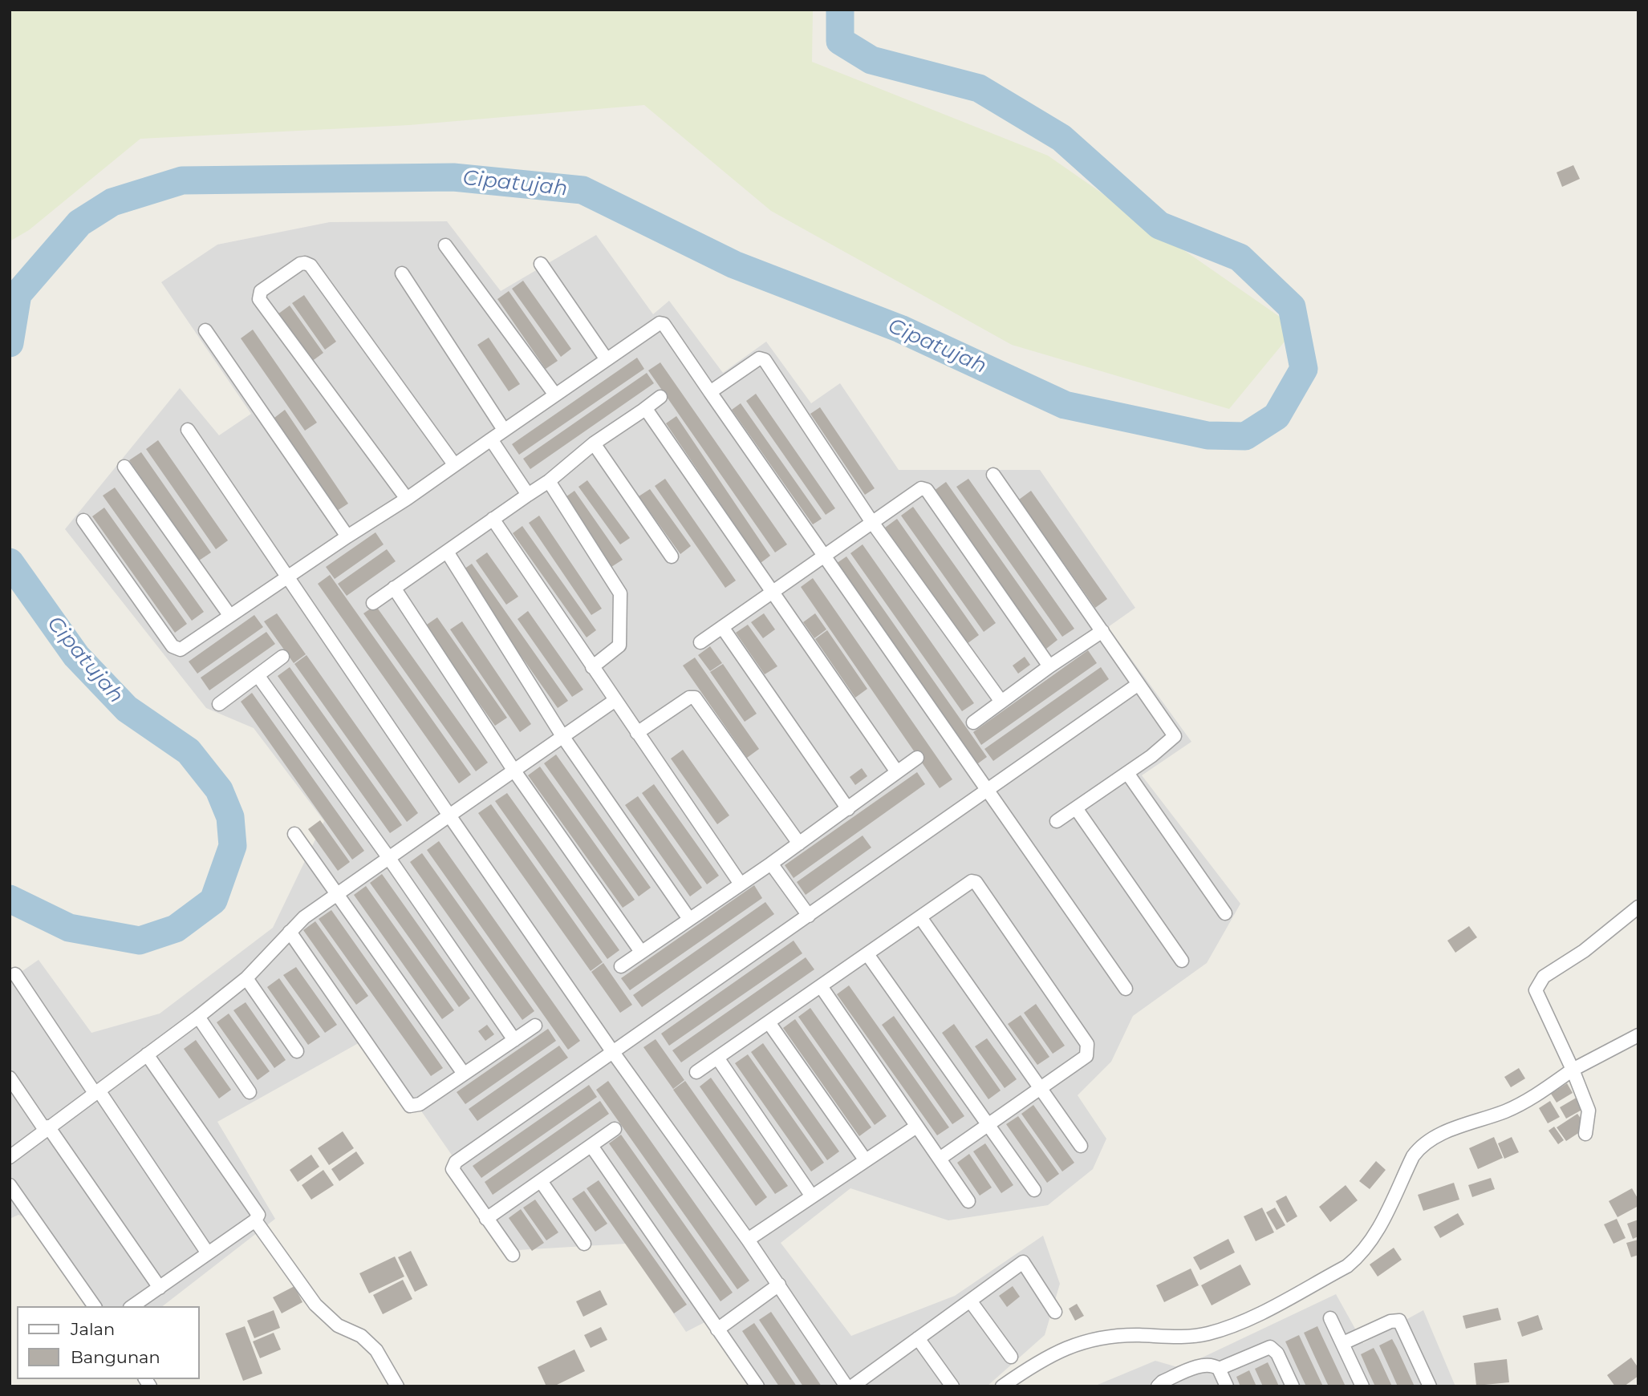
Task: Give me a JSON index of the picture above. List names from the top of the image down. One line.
{"water":["Cipatujah"],"legend":["Jalan","Bangunan"]}
